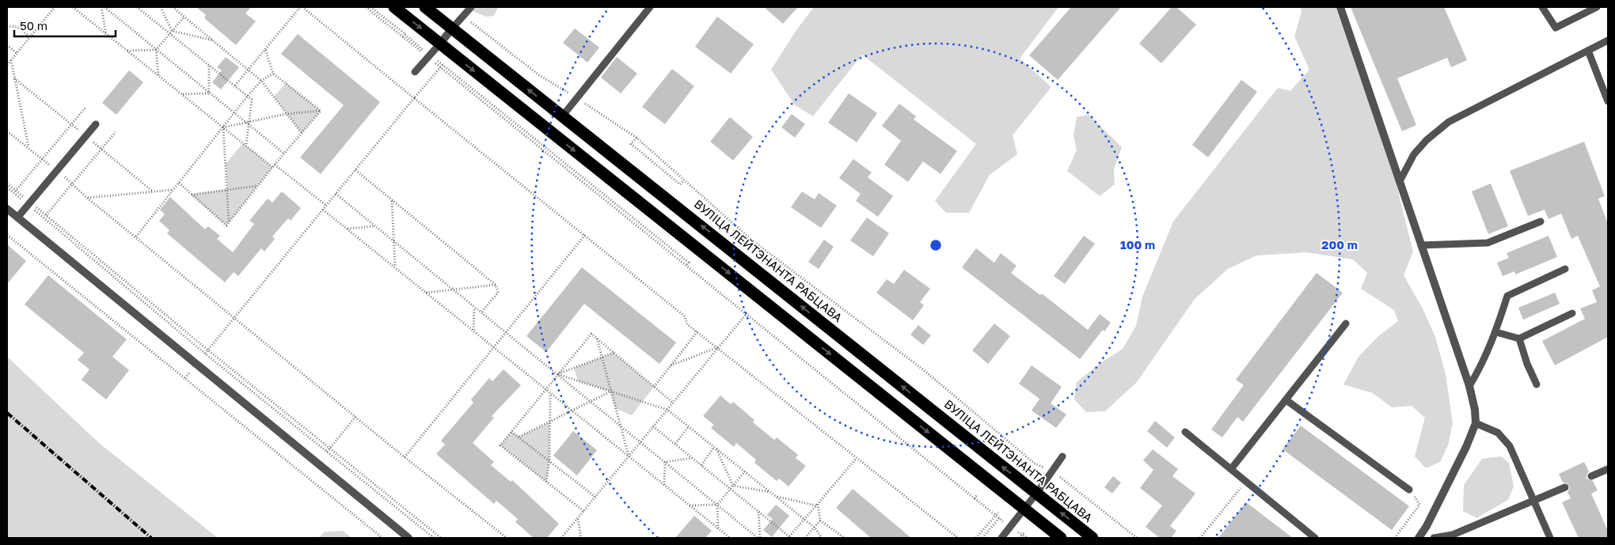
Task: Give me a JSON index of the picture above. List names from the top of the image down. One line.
{"streets":{"highway":["ВУЛІЦА ЛЕЙТЭНАНТА РАБЦАВА"]},"scale_bar":"50 m","rings":["100 m","200 m"]}
